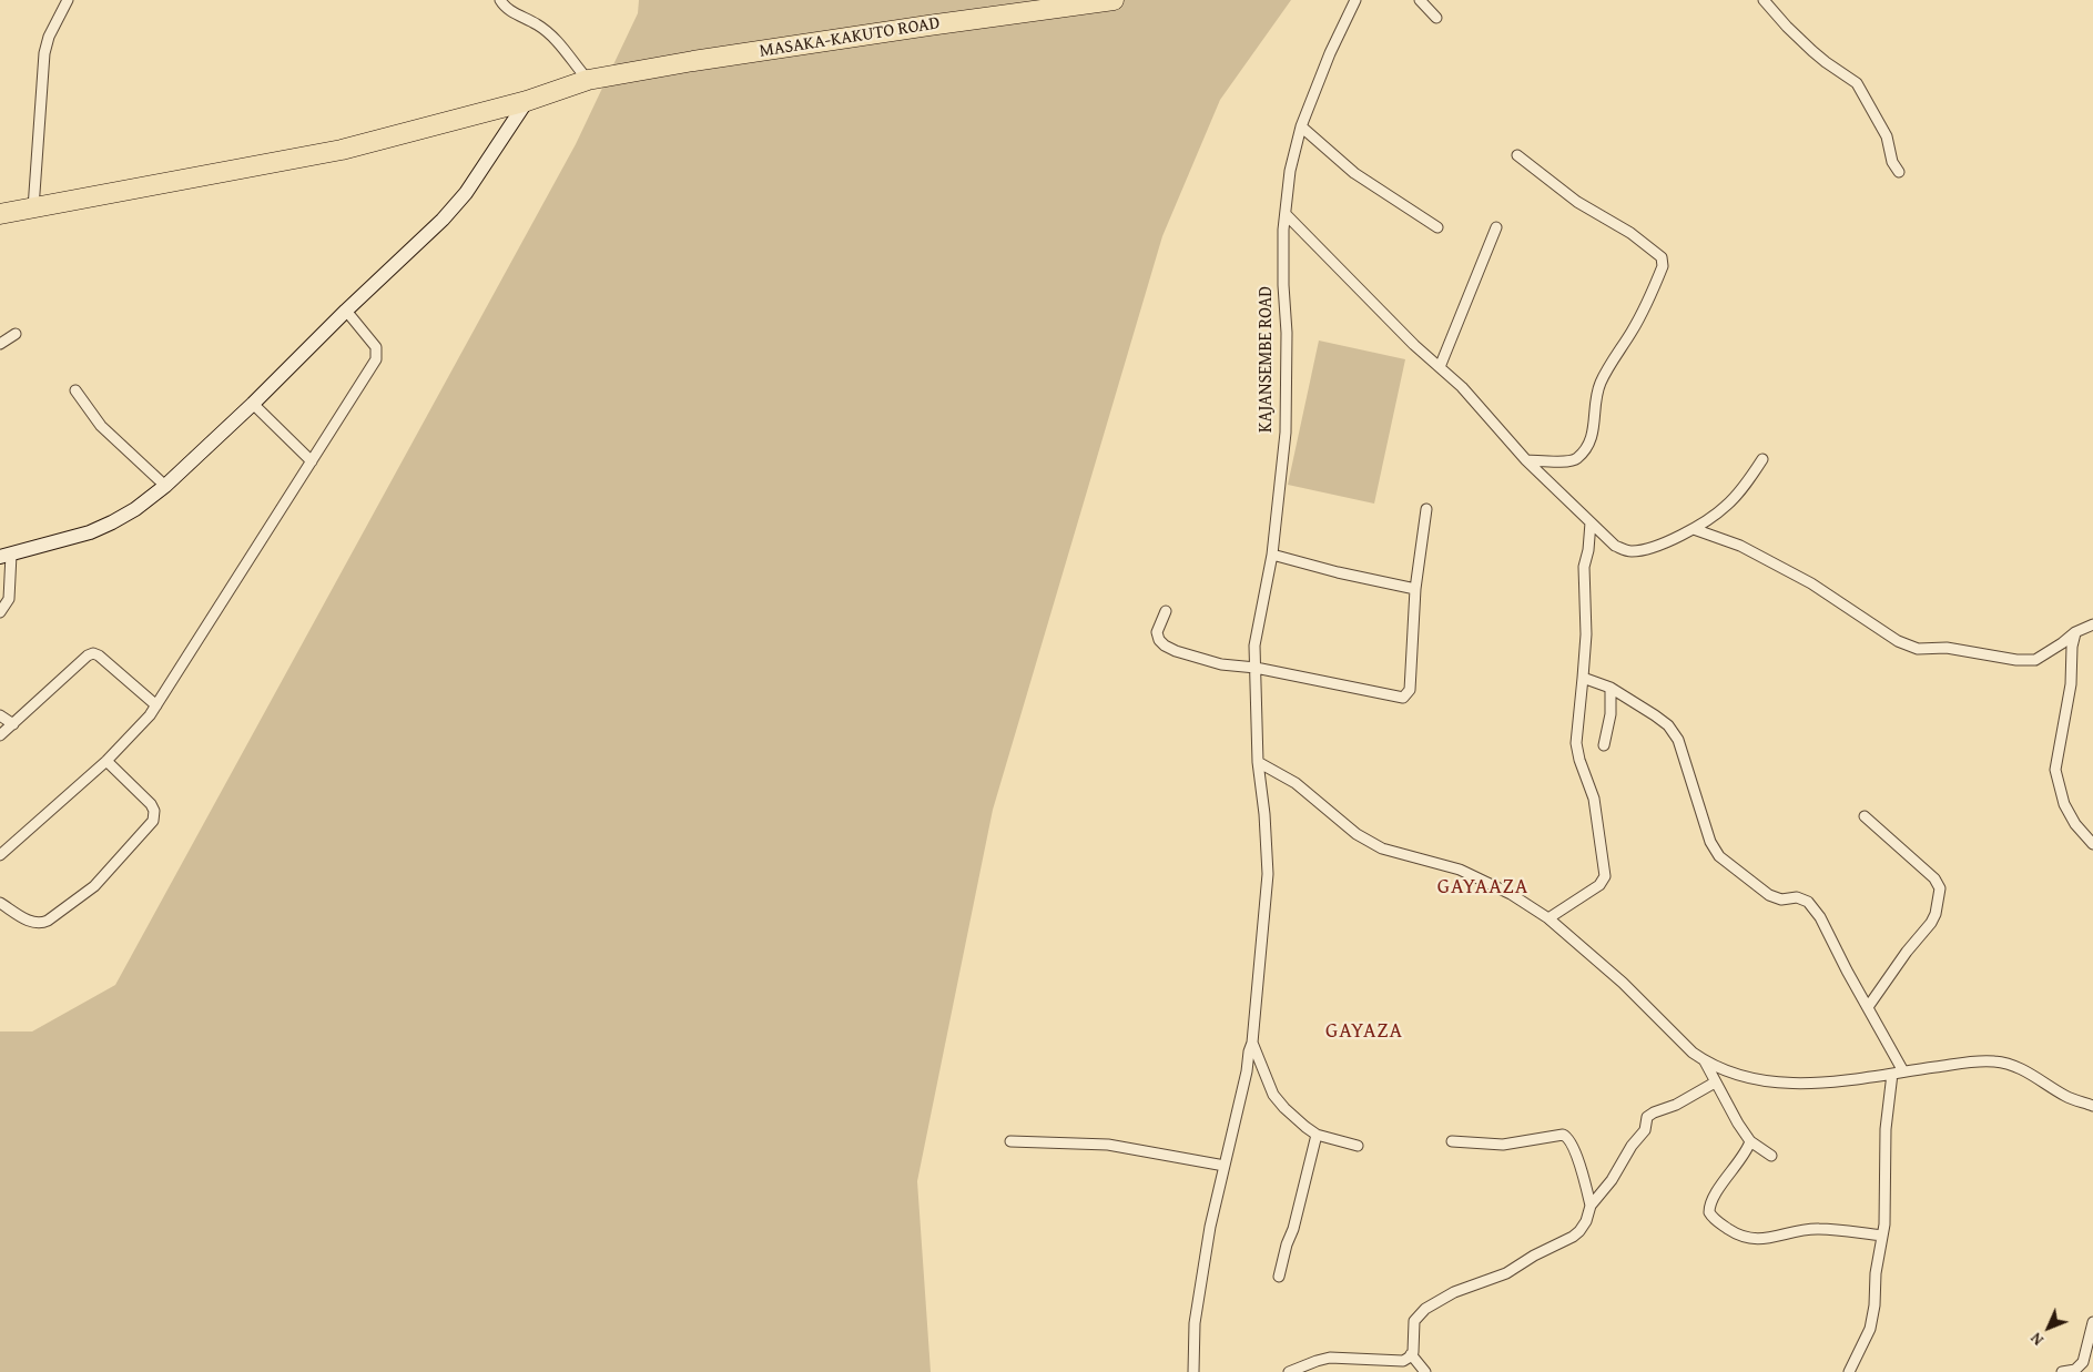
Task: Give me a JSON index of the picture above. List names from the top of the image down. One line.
{"streets":{"highway":["MASAKA-KAKUTO ROAD"],"street":["KAJANSEMBE ROAD"]},"districts":["GAYAAZA","GAYAZA"],"north":"bottom left"}
